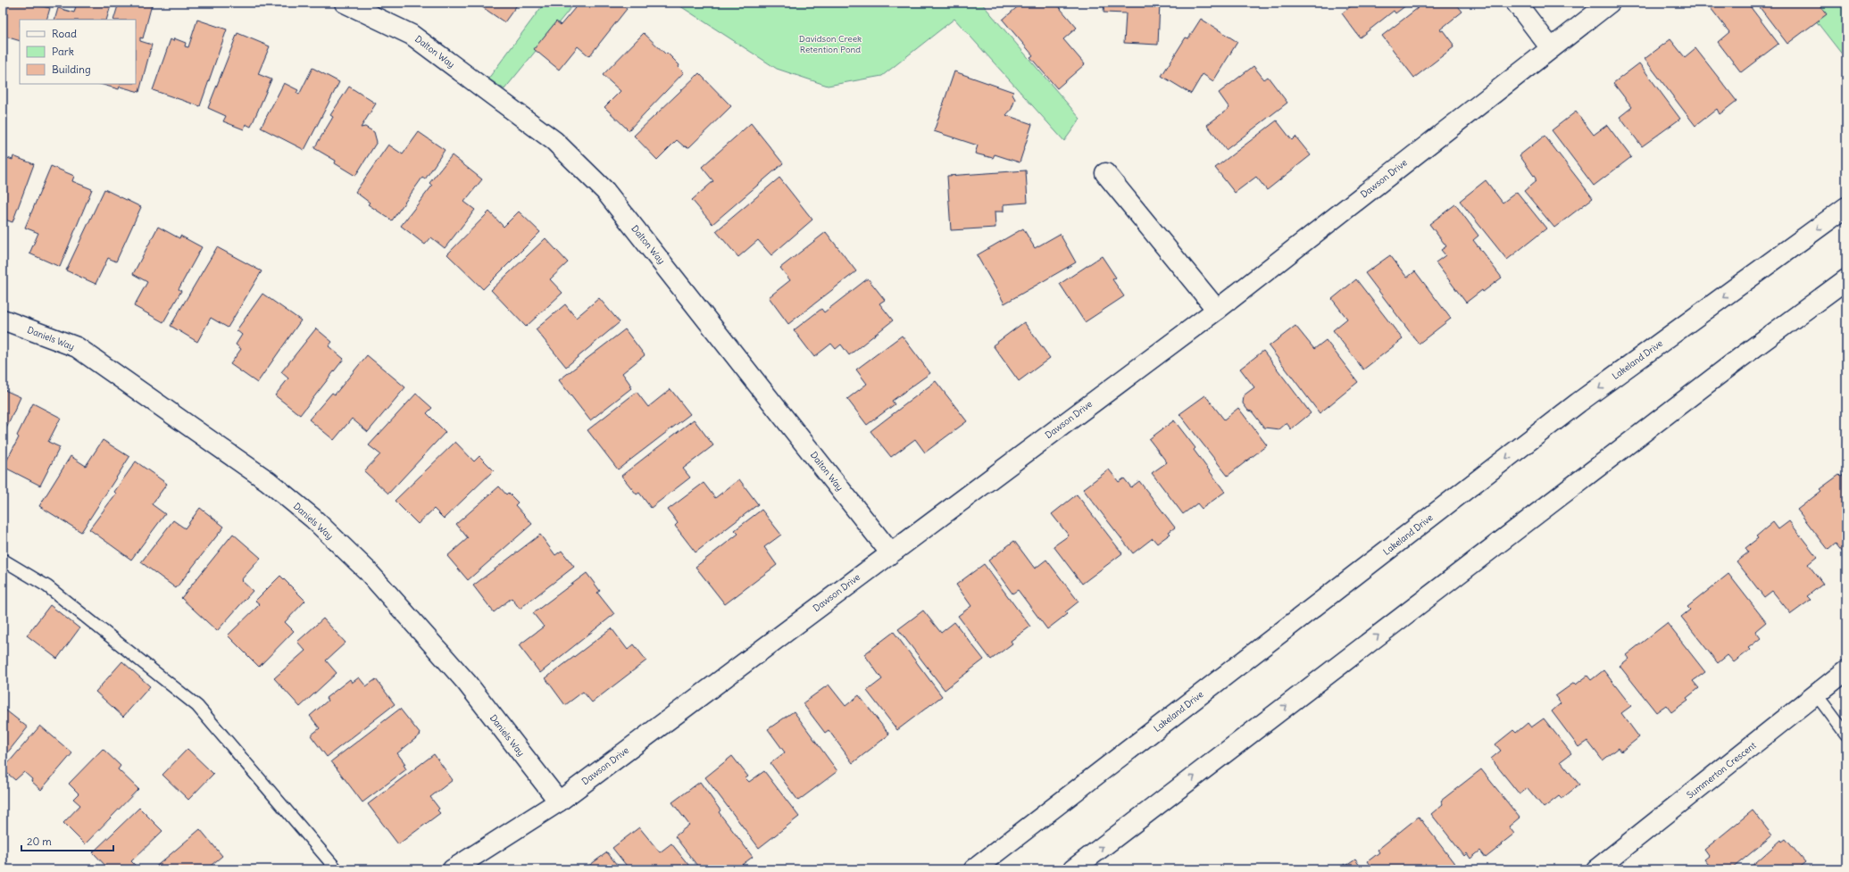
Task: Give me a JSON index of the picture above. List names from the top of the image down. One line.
{"streets":{"street":["Dalton Way","Dawson Drive","Daniels Way","Lakeland Drive","Summerton Crescent"]},"crossings":[["Dalton Way","Dawson Drive"],["Dawson Drive","Daniels Way"]],"parks":["Davidson Creek Retention Pond"],"legend":["Road","Park","Building"],"scale_bar":"20 m"}
